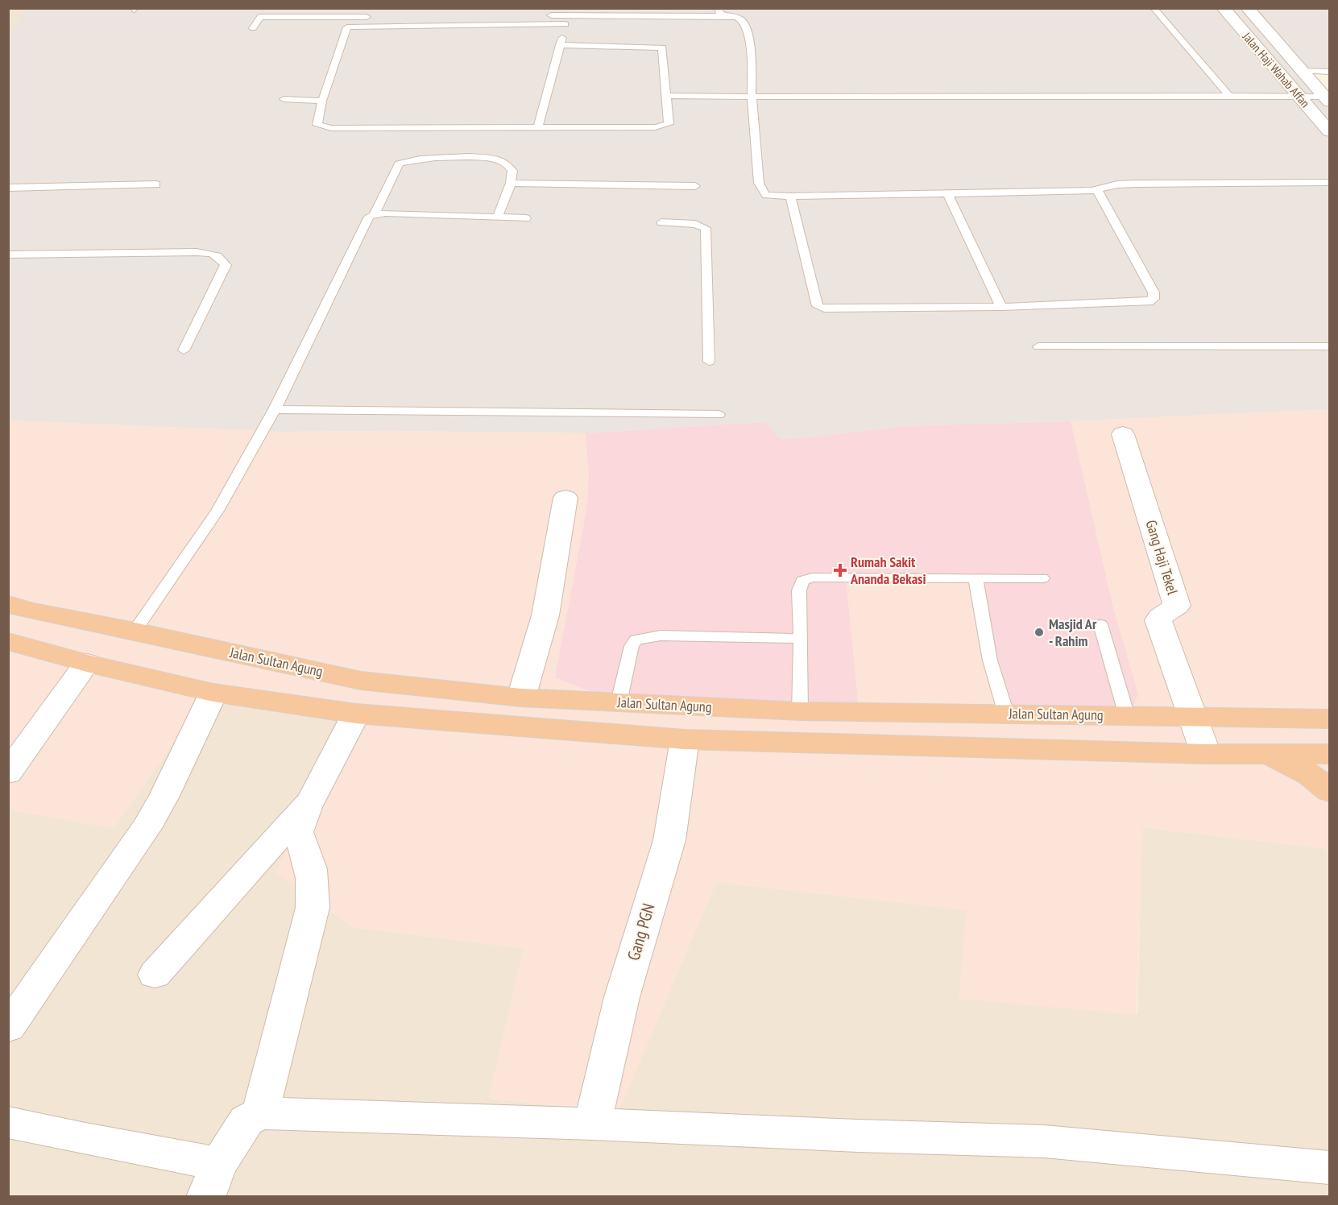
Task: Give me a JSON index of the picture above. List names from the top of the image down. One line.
{"streets":{"highway":["Jalan Sultan Agung"],"street":["Jalan Haji Wahab Affan","Gang Haji Tekel","Gang PGN"]},"crossings":[["Gang Haji Tekel","Jalan Sultan Agung"]],"places":{"health":["Rumah Sakit Ananda Bekasi"],"other":["Masjid Ar - Rahim"]}}
